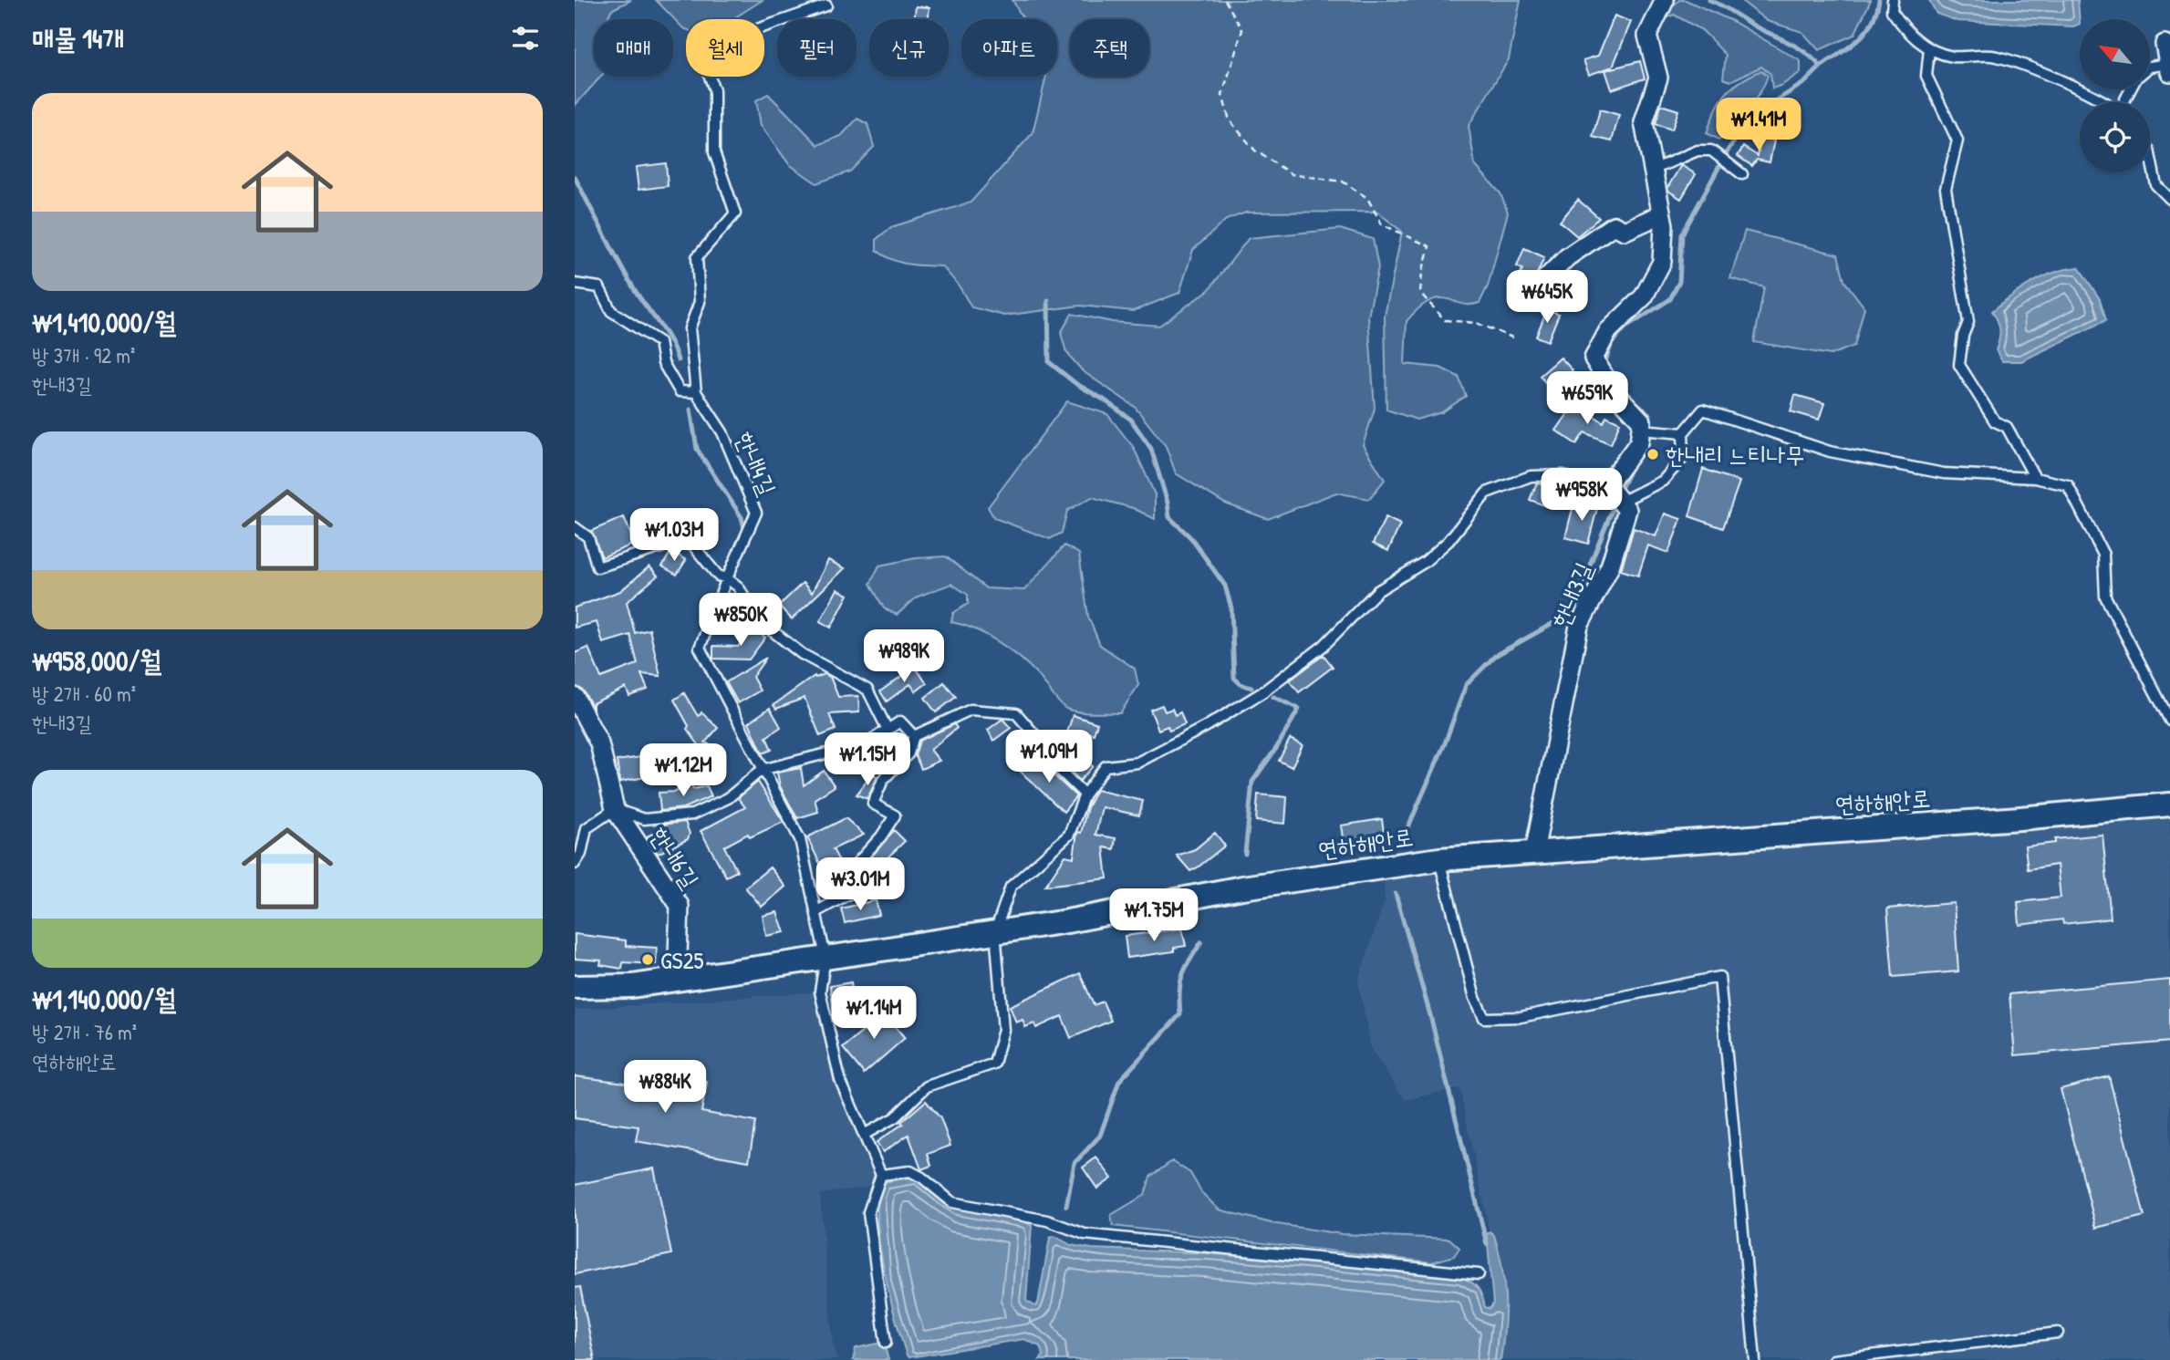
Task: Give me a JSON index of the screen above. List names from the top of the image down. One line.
{"streets":{"street":["한내3길","연하해안로","한내6길"],"lane":["한내4길"]},"crossings":[["한내4길","연하해안로"],["한내3길","연하해안로"],["연하해안로","한내6길"]],"places":["한내리 느티나무","GS25"],"north":"top left","page":{"heading":"매물 14개","chip":["매매","월세","필터","신규","아파트","주택"],"list":[{"name":"₩1,410,000/월","note":"방 3개 · 92 m² · 한내3길"},{"name":"₩958,000/월","note":"방 2개 · 60 m² · 한내3길"},{"name":"₩1,140,000/월","note":"방 2개 · 76 m² · 연하해안로"}],"price":["₩1.41M","₩645K","₩659K","₩958K","₩1.03M","₩850K","₩989K","₩1.09M","₩1.15M","₩1.12M","₩3.01M","₩1.75M","₩1.14M","₩884K"]}}
